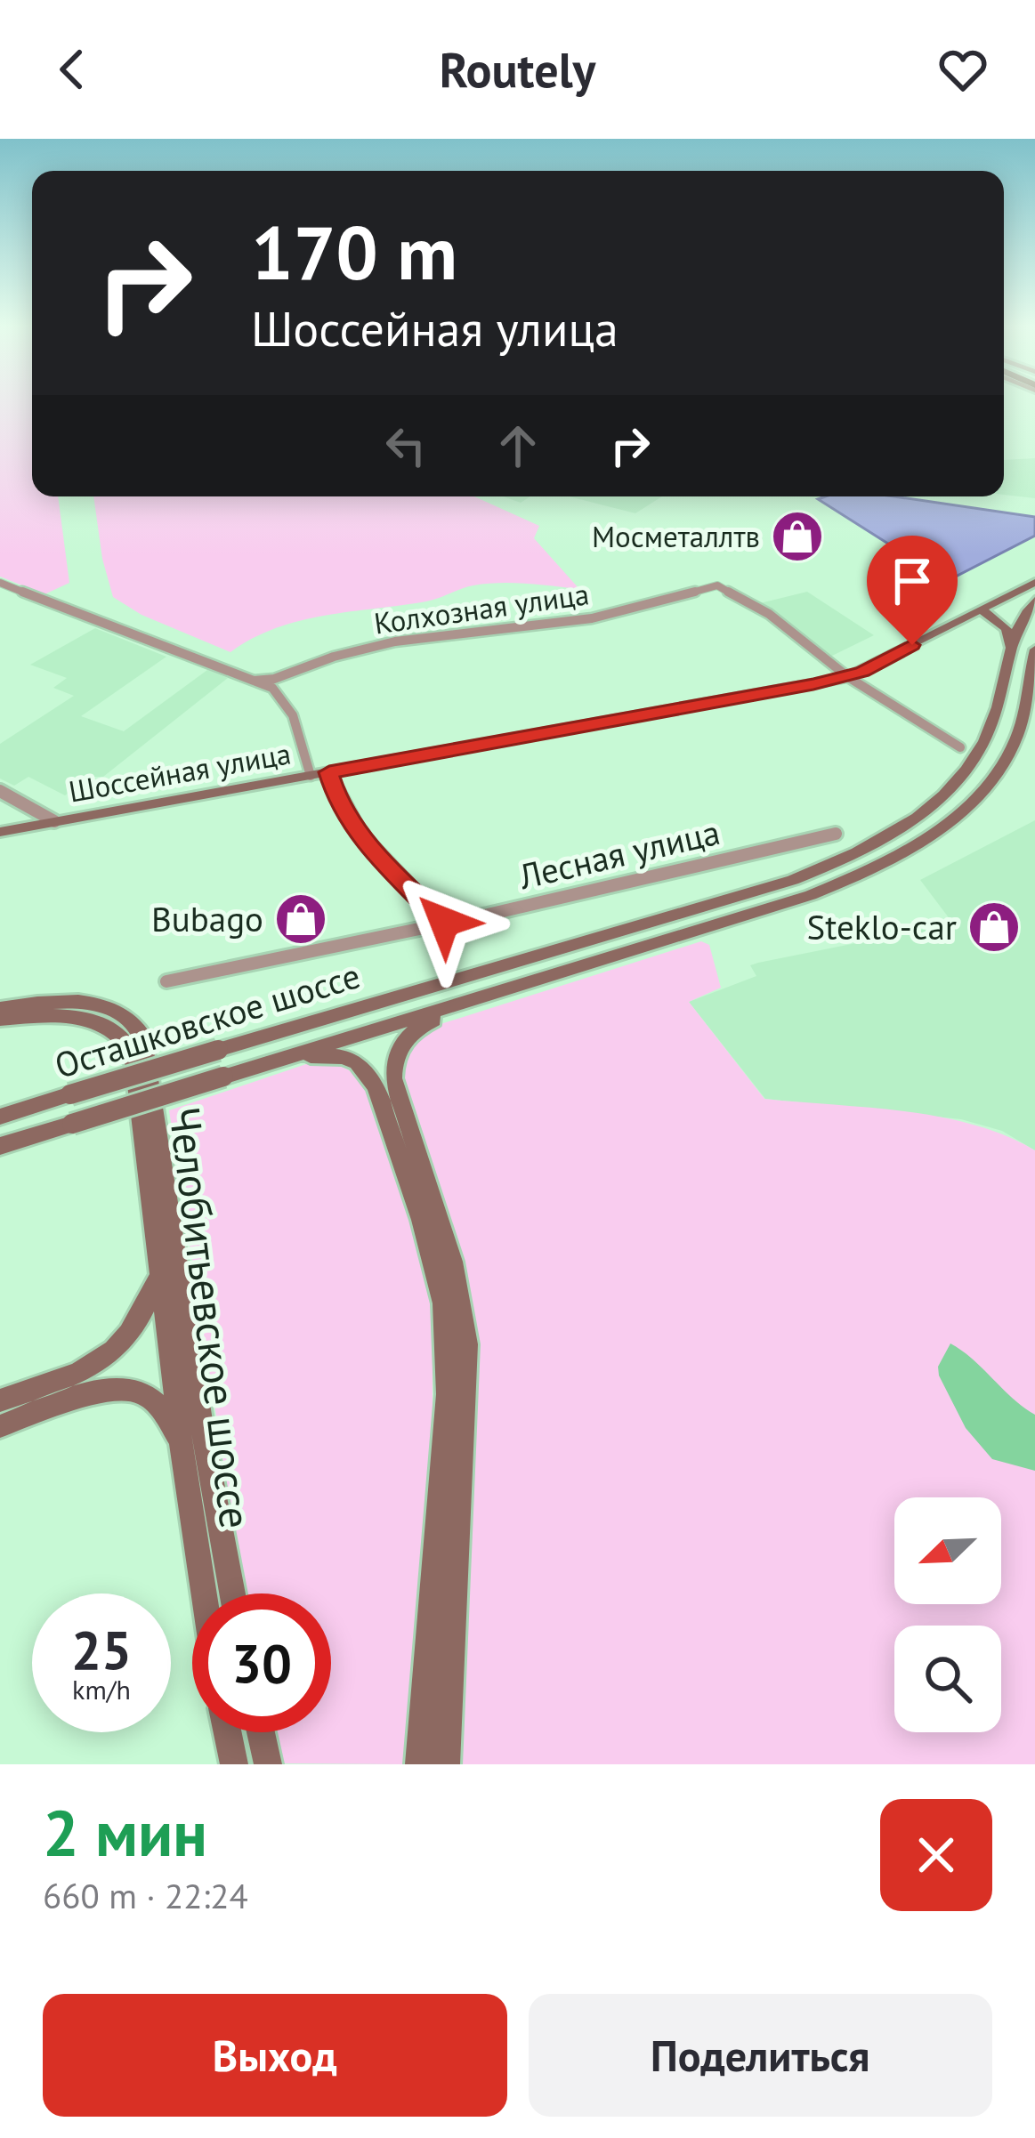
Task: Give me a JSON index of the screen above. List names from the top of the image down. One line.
{"streets":{"street":["Колхозная улица","Шоссейная улица","Лесная улица","Осташковское шоссе","Челобитьевское шоссе"]},"crossings":[["Колхозная улица","Шоссейная улица"]],"places":{"shop":["Мосметаллтв","Bubago","Steklo-car"]},"north":"bottom left","page":{"header":"Routely","turn":["170 m","Шоссейная улица"],"speed":"25 km/h","limit":"30","heading":["2 мин","660 m · 22:24"],"buttons":["Выход","Поделиться"]}}
